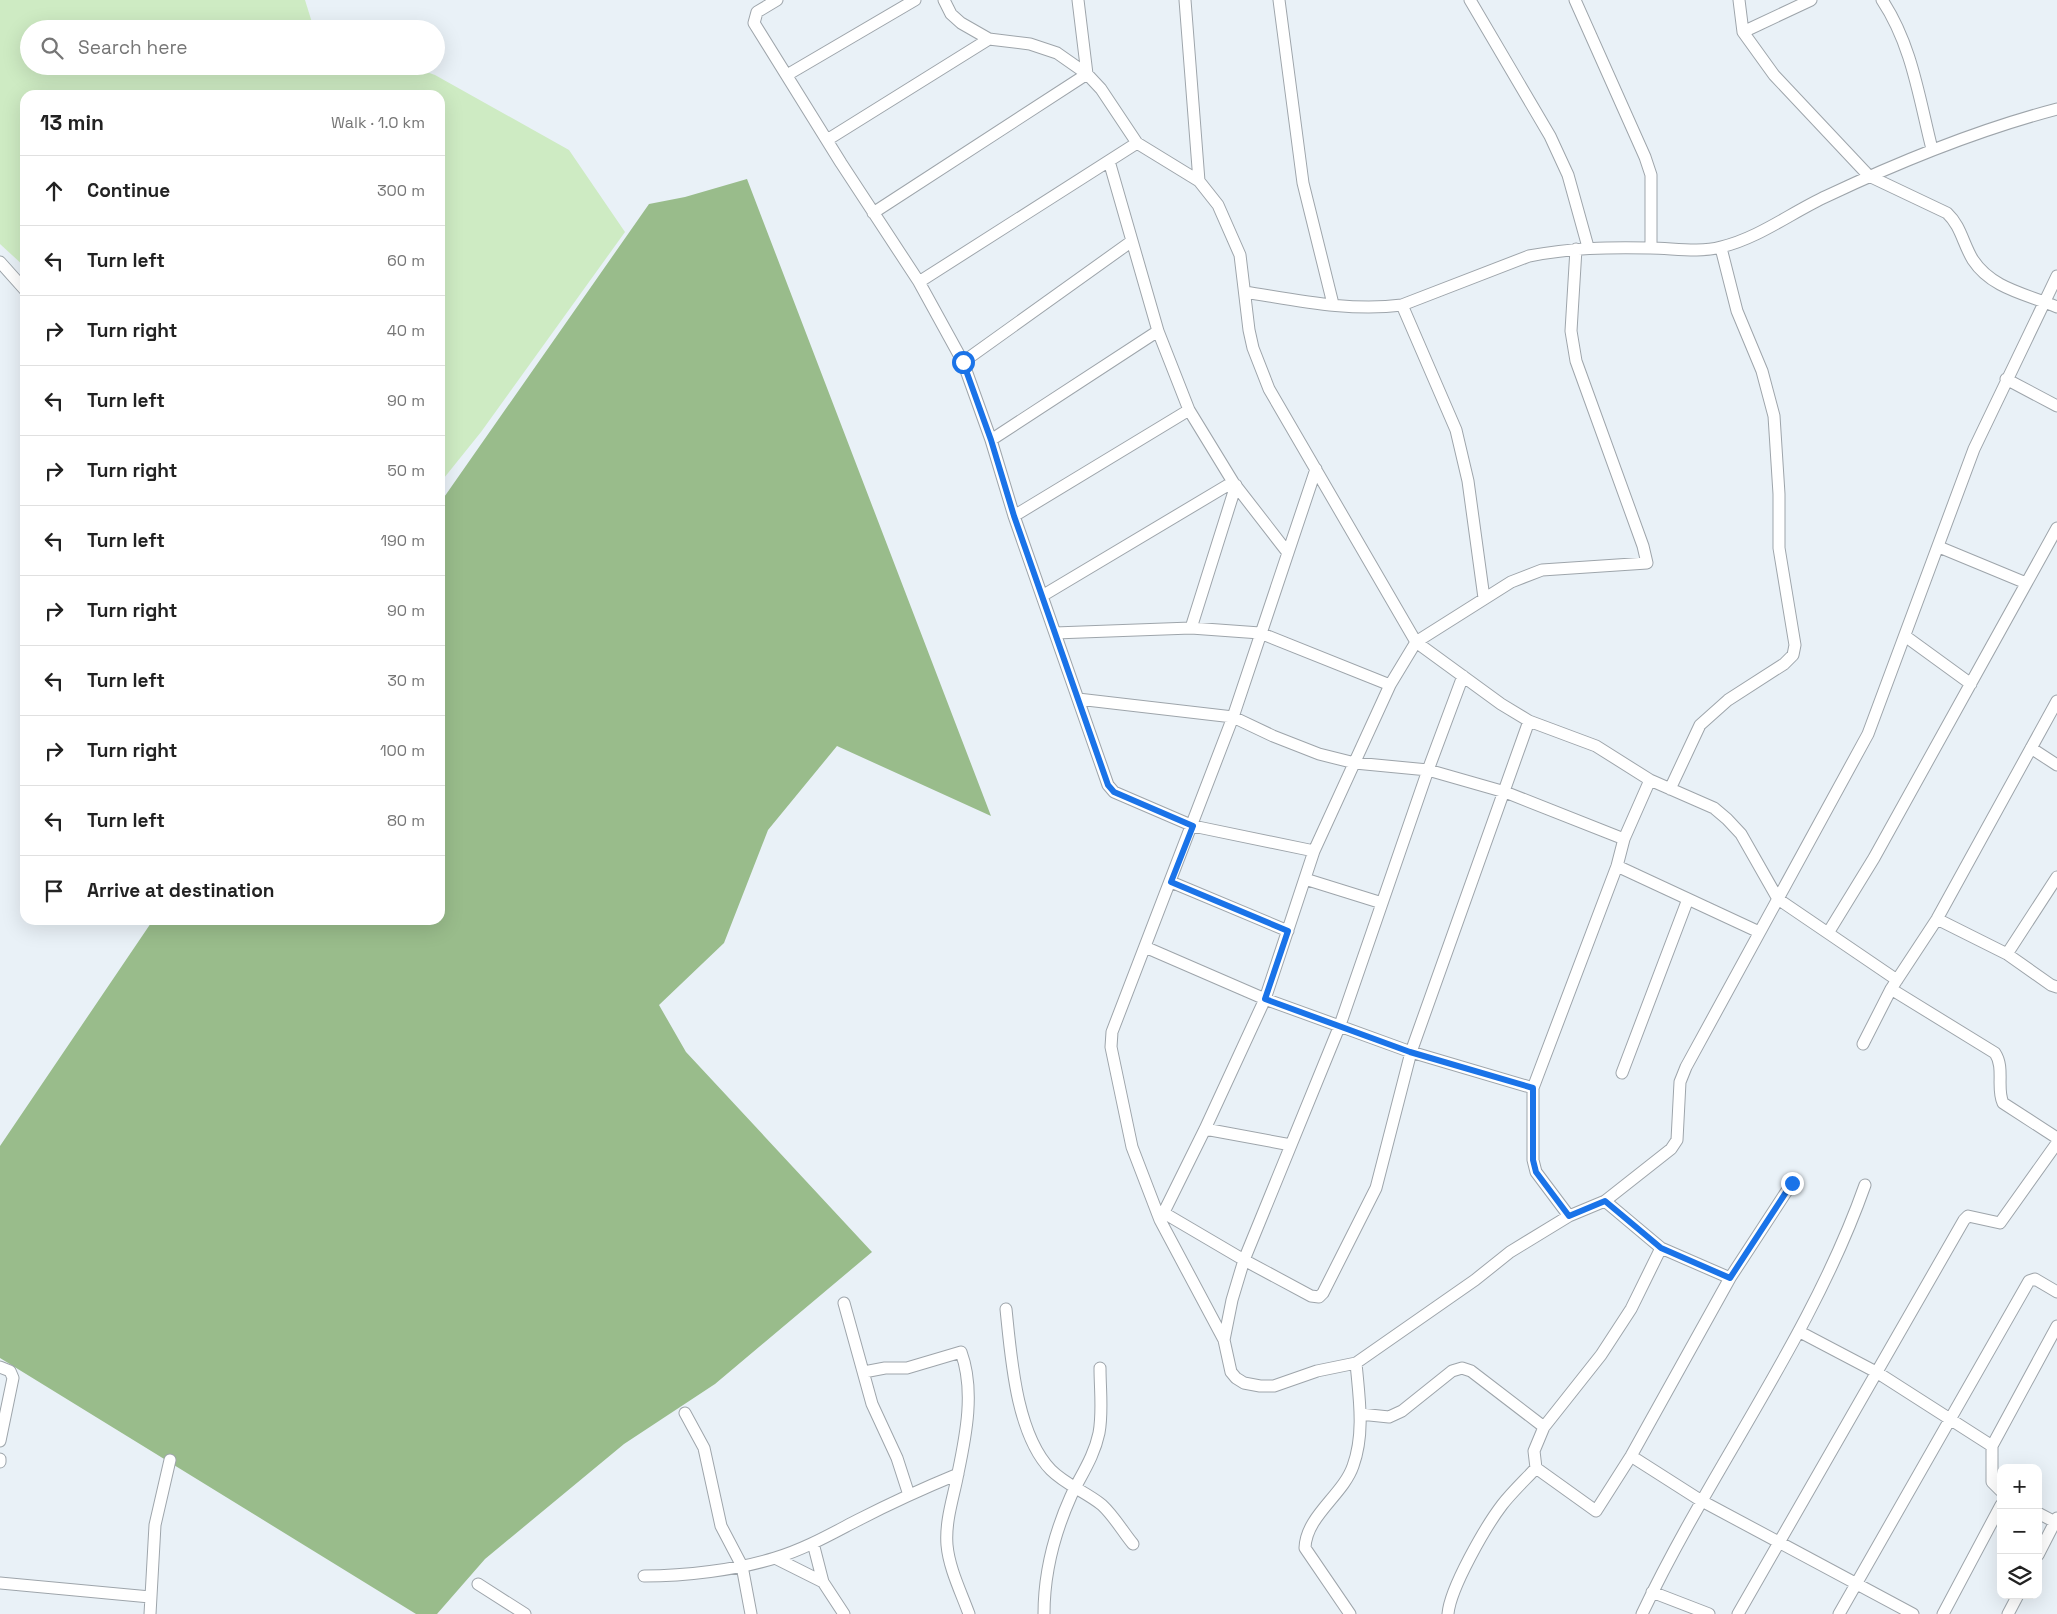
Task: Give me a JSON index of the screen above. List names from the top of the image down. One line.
{"page":{"search":"Search here","heading":["13 min","Walk · 1.0 km"],"list":[["Continue","300 m"],["Turn left","60 m"],["Turn right","40 m"],["Turn left","90 m"],["Turn right","50 m"],["Turn left","190 m"],["Turn right","90 m"],["Turn left","30 m"],["Turn right","100 m"],["Turn left","80 m"],"Arrive at destination"],"map_buttons":["+","−"]}}
